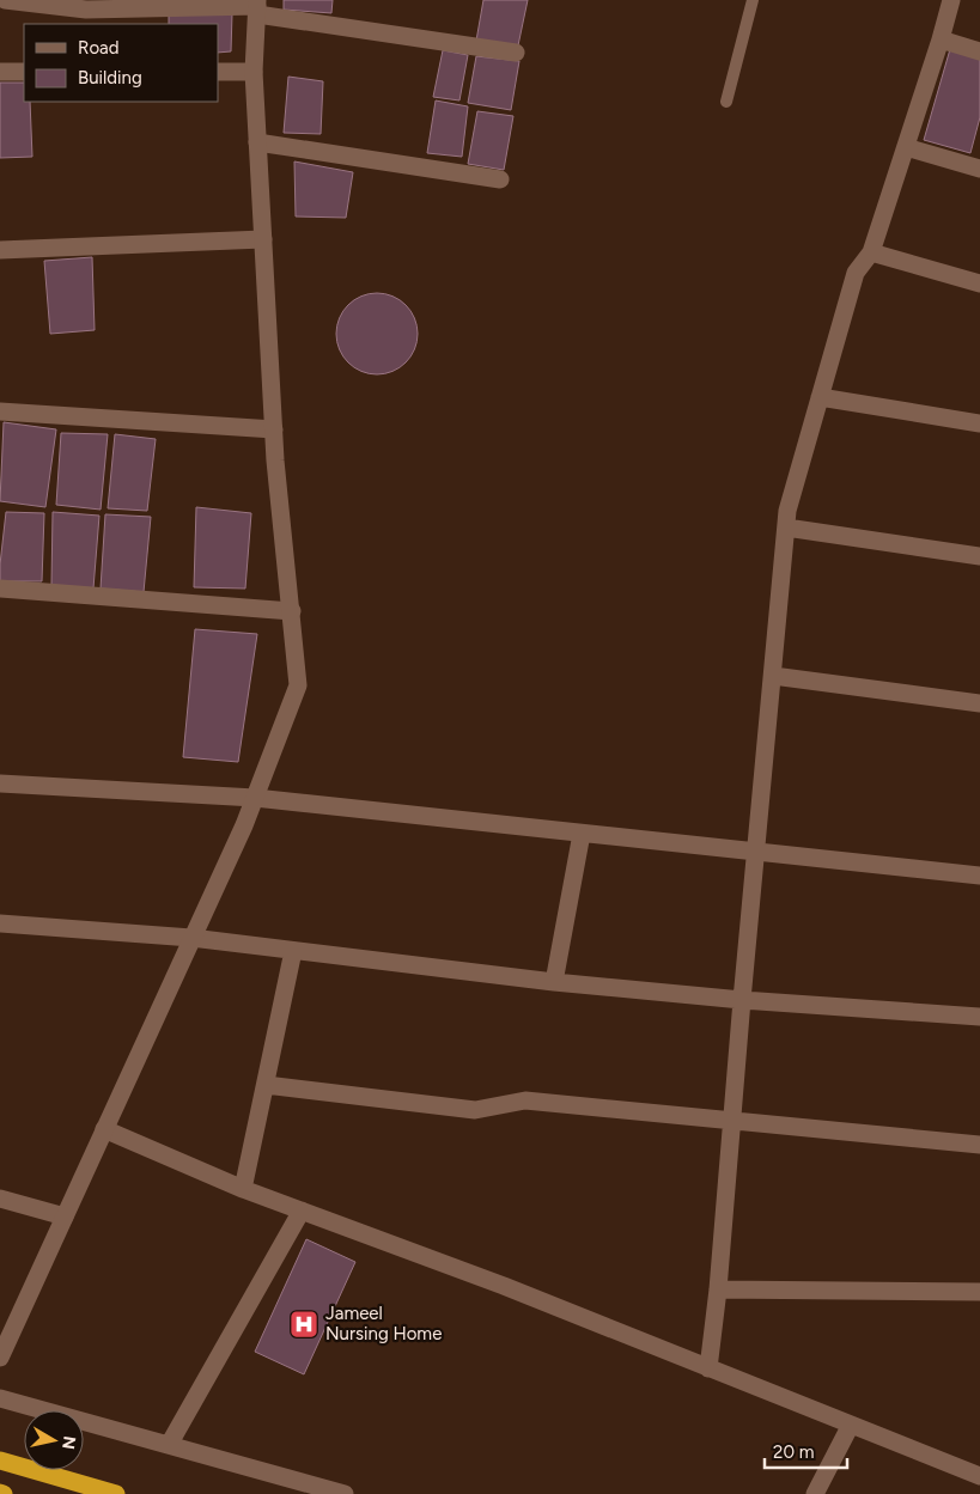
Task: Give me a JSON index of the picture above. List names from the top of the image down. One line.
{"places":{"hospital":["Jameel Nursing Home"]},"legend":["Road","Building"],"scale_bar":"20 m","north":"right"}
